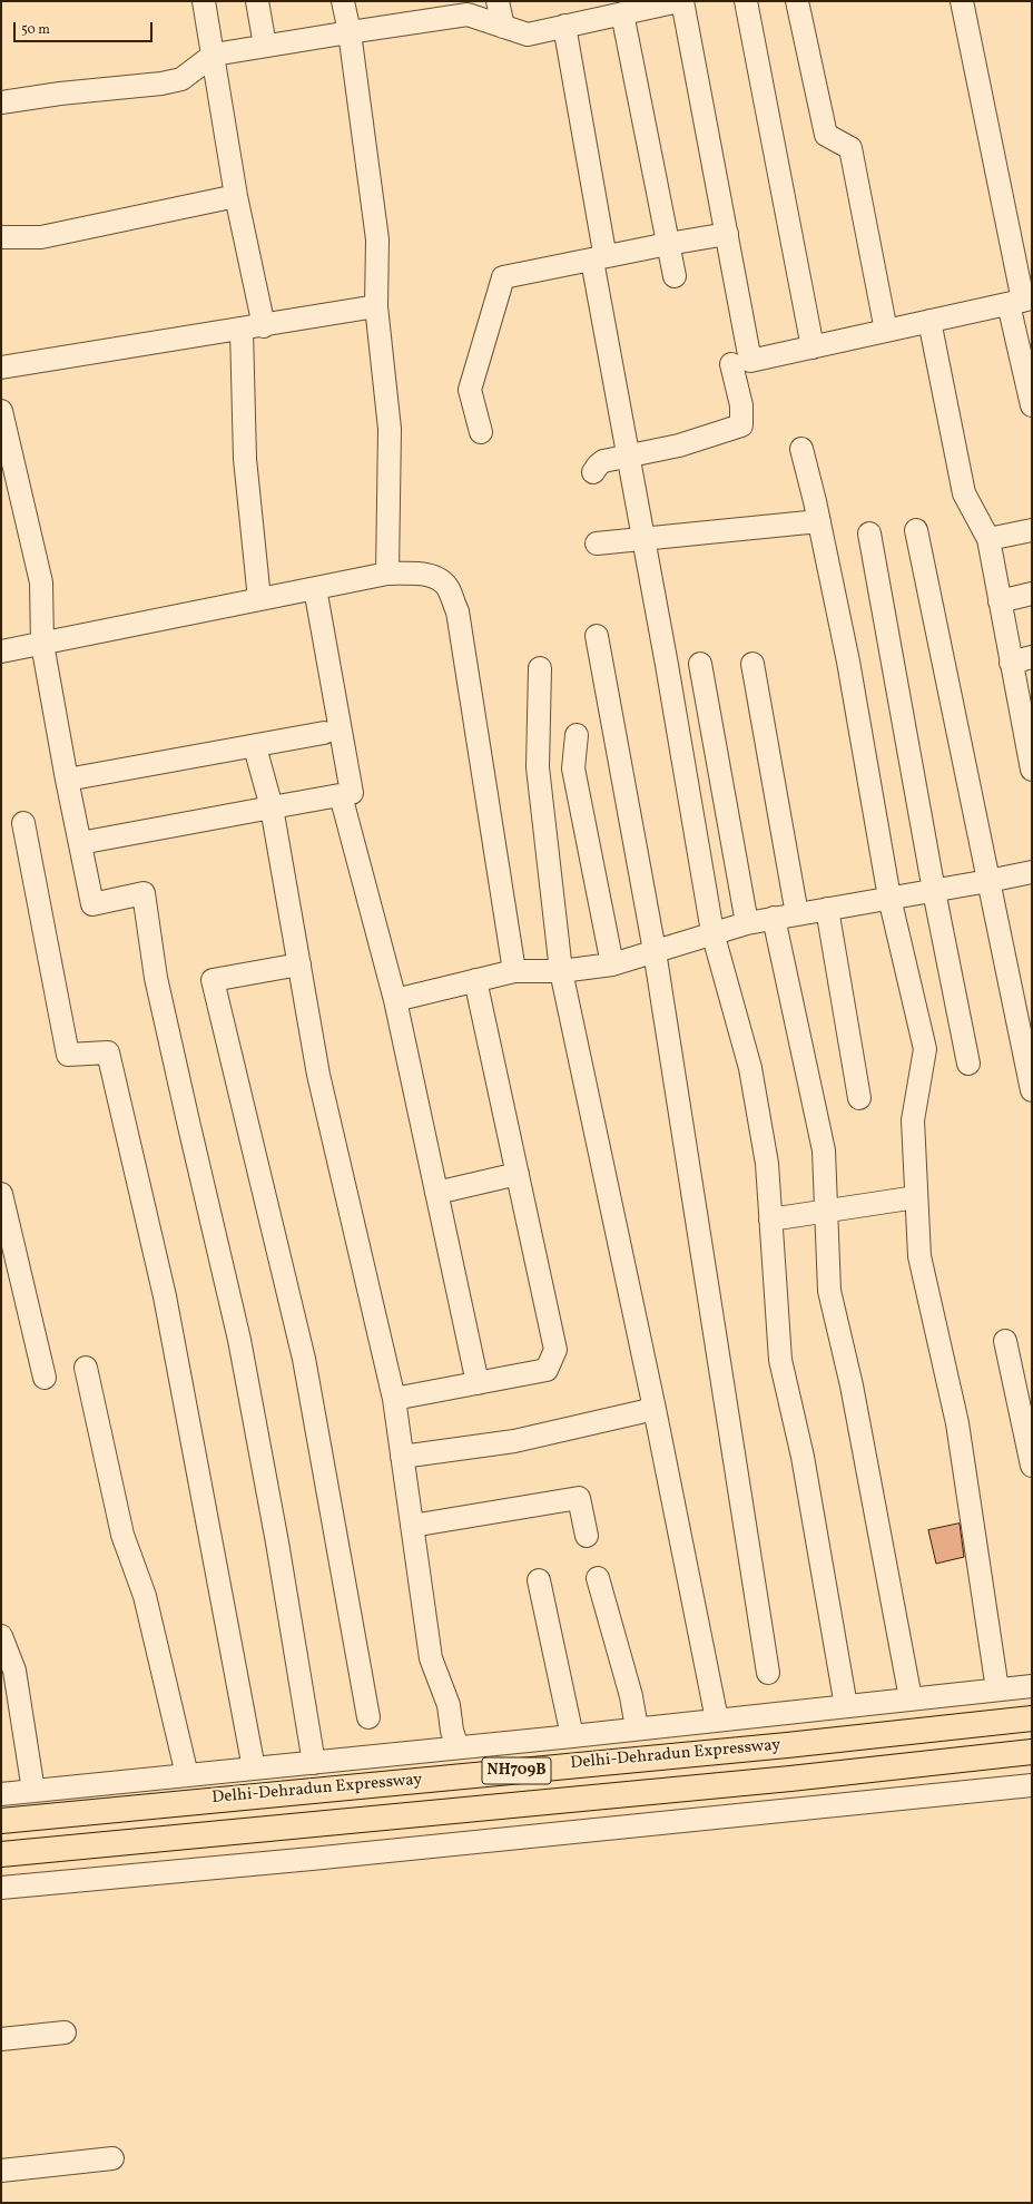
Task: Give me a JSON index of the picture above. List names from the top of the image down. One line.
{"streets":{"highway":["Delhi-Dehradun Expressway","NH709B"]},"scale_bar":"50 m"}
